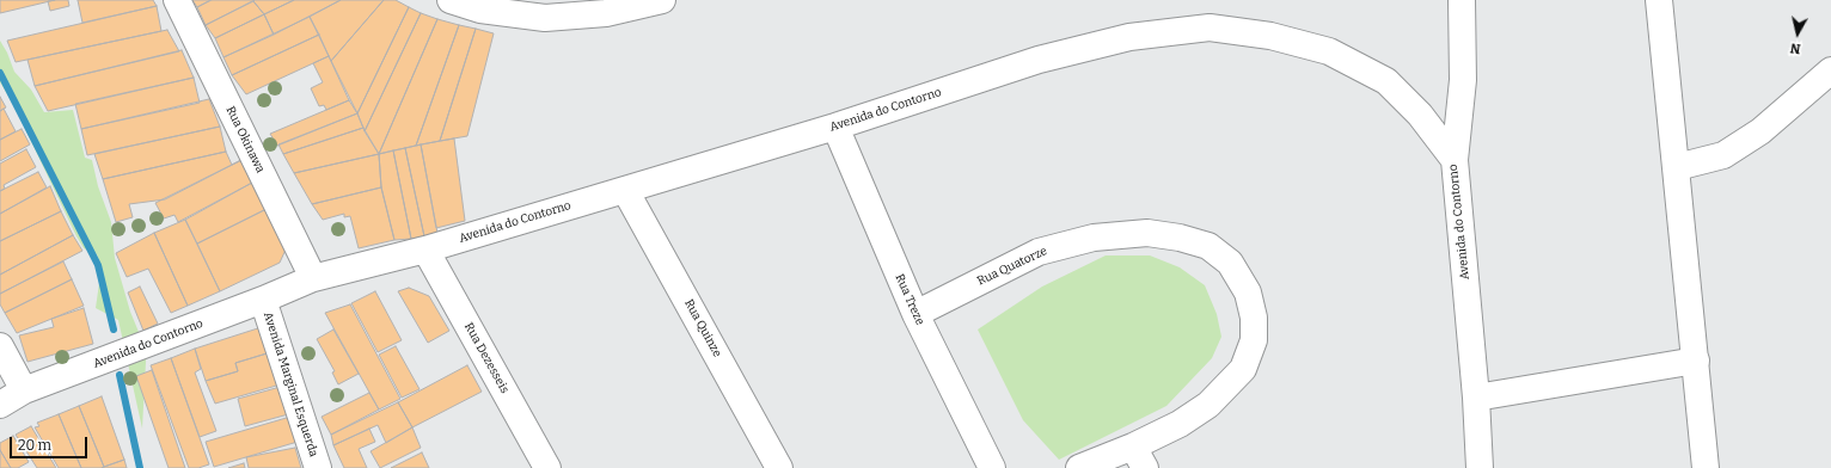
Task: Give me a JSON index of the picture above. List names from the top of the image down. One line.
{"streets":{"street":["Avenida do Contorno","Rua Okinawa","Rua Quatorze","Rua Treze","Rua Quinze","Rua Dezesseis","Avenida Marginal Esquerda"]},"crossings":[["Avenida do Contorno","Rua Okinawa"],["Avenida do Contorno","Rua Treze"],["Avenida do Contorno","Rua Quinze"],["Avenida do Contorno","Rua Dezesseis"],["Avenida do Contorno","Avenida Marginal Esquerda"],["Rua Quatorze","Rua Treze"]],"scale_bar":"20 m","north":"bottom"}
